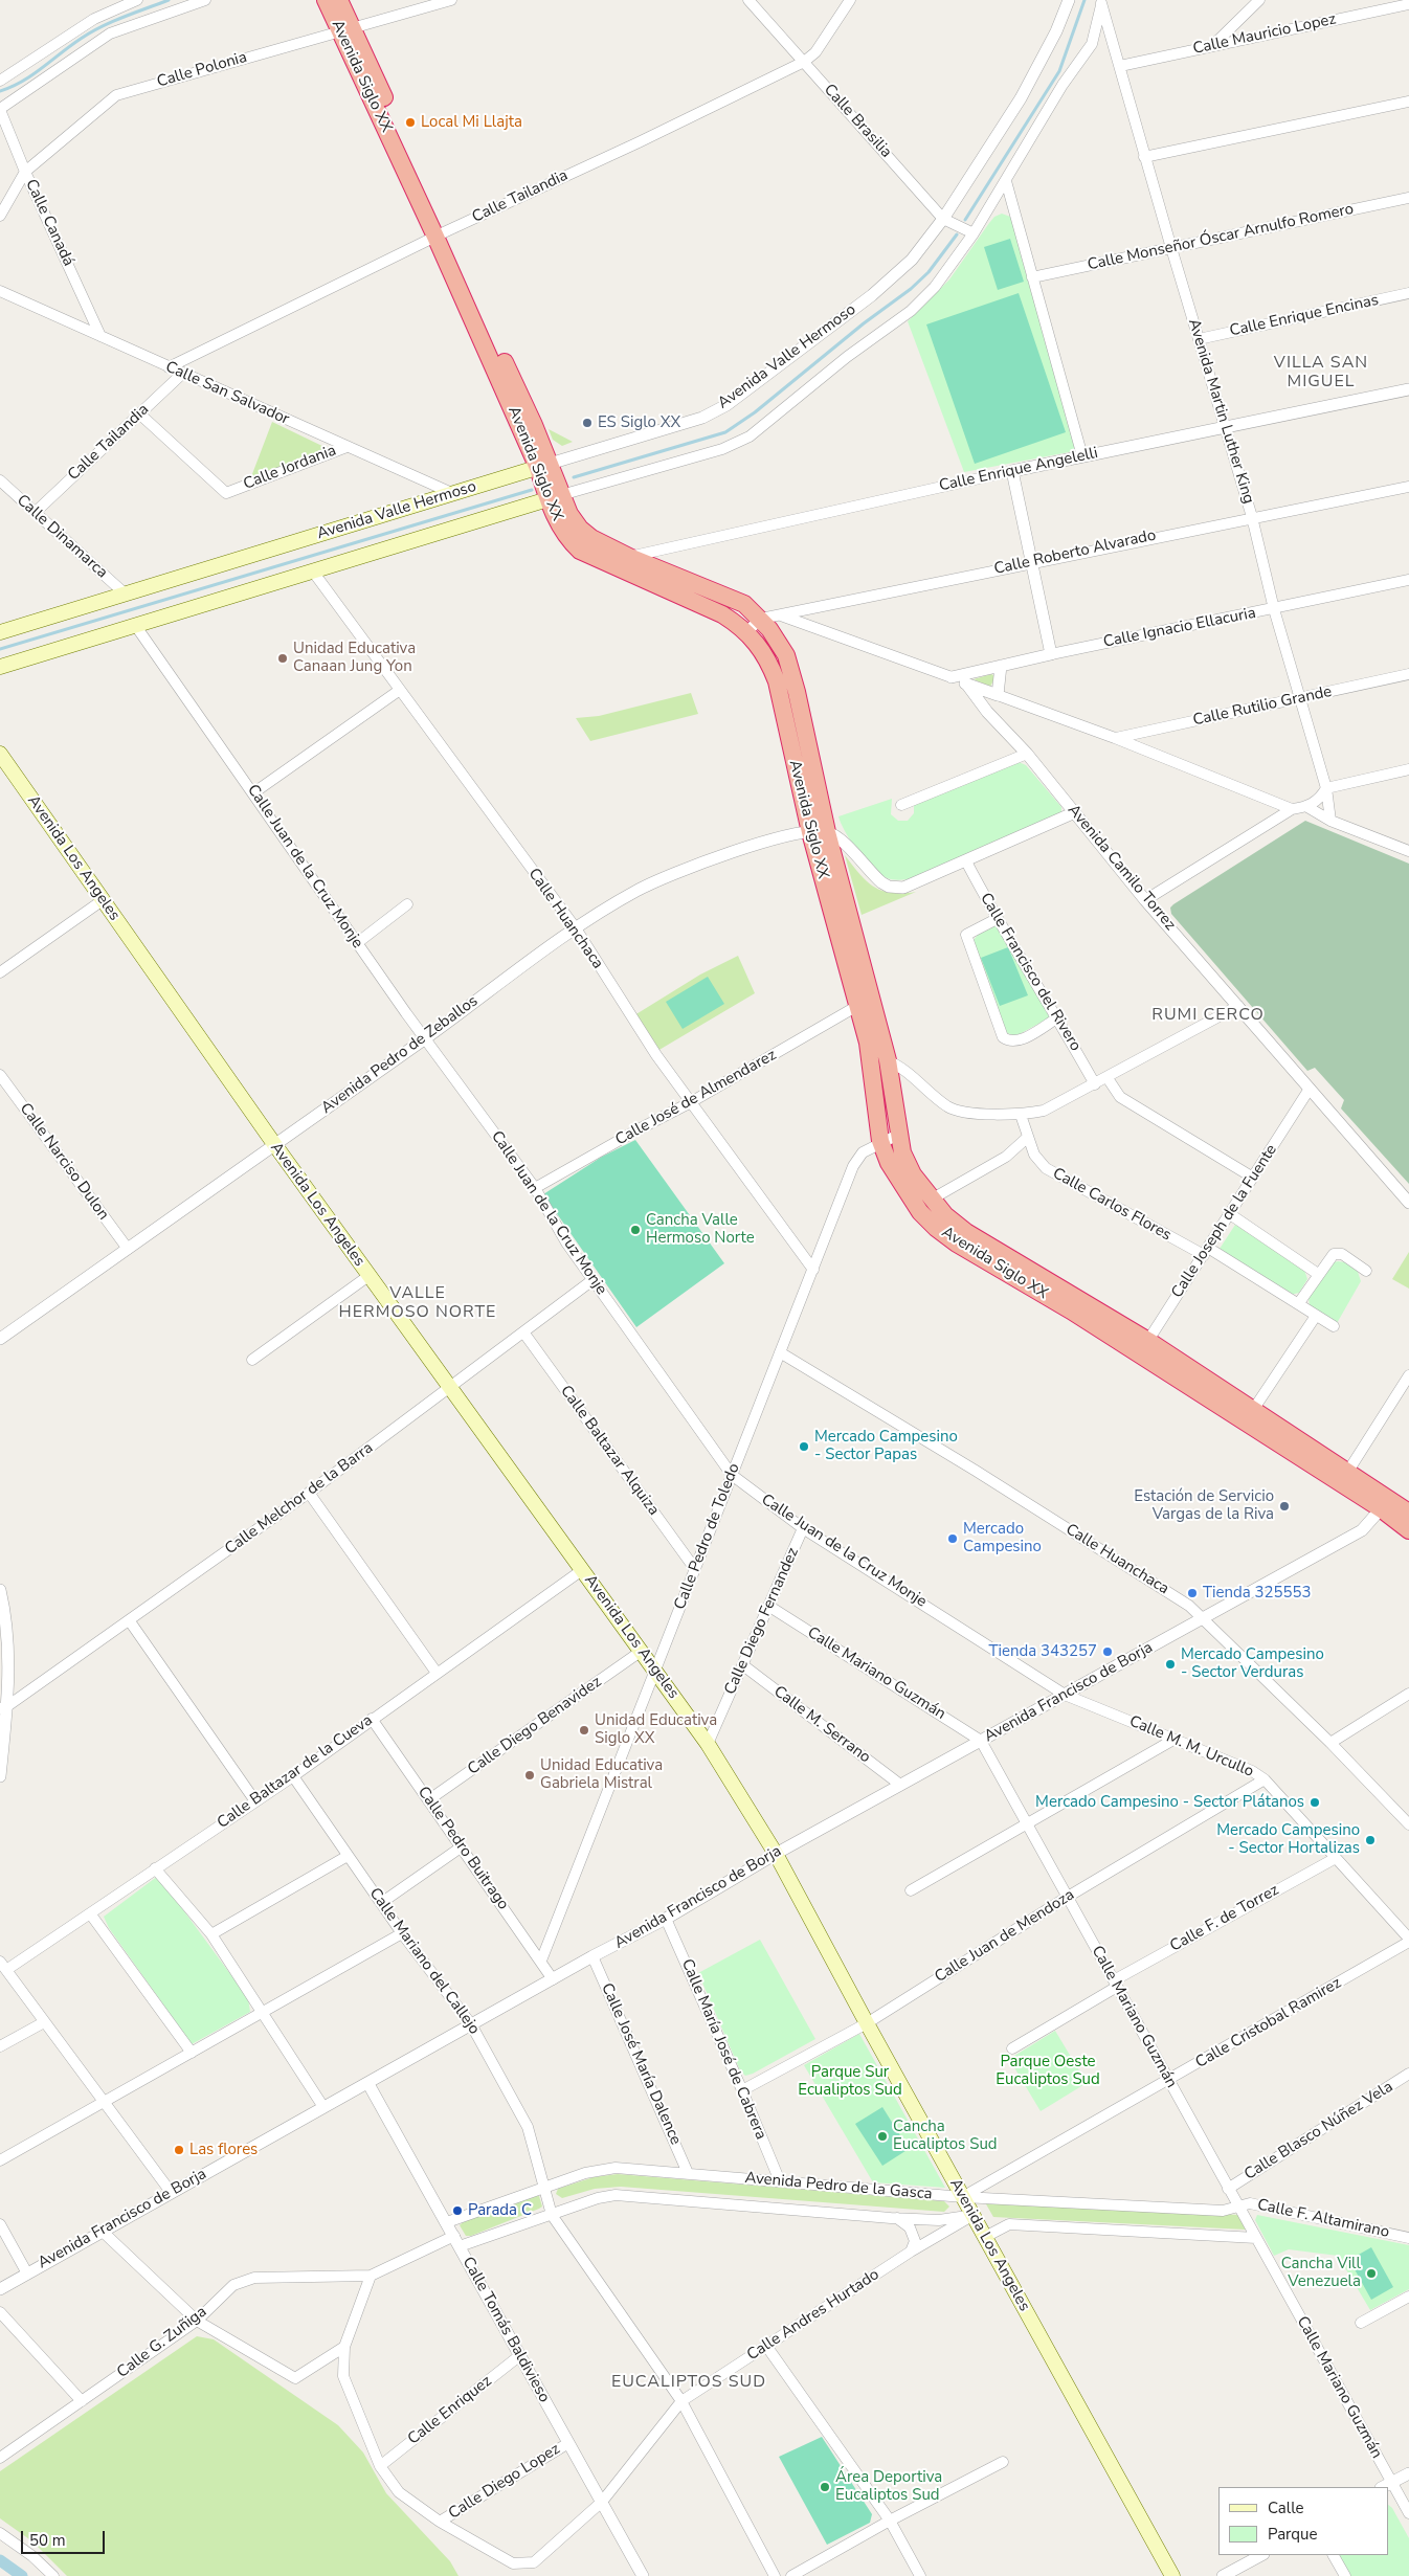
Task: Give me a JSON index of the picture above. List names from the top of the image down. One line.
{"streets":{"highway":["Avenida Siglo XX"],"main road":["Avenida Valle Hermoso","Avenida Los Angeles"],"street":["Calle Mauricio Lopez","Calle Polonia","Calle Brasilia","Calle Tailandia","Calle Canadá","Calle Monseñor Óscar Arnulfo Romero","Calle Enrique Encinas","Calle San Salvador","Avenida Martin Luther King","Calle Jordania","Calle Enrique Angelelli","Calle Dinamarca","Calle Roberto Alvarado","Calle Ignacio Ellacuria","Calle Rutilio Grande","Calle Juan de la Cruz Monje","Avenida Camilo Torrez","Calle Huanchaca","Calle Francisco del Rivero","Avenida Pedro de Zeballos","Calle José de Almendarez","Calle Narciso Dulon","Calle Carlos Flores","Calle Joseph de la Fuente","Calle Baltazar Alquiza","Calle Melchor de la Barra","Calle Pedro de Toledo","Calle Diego Fernandez","Calle Mariano Guzmán","Avenida Francisco de Borja","Calle M. Serrano","Calle Diego Benavidez","Calle M. M. Urcullo","Calle Baltazar de la Cueva","Calle Pedro Buitrago","Calle F. de Torrez","Calle Juan de Mendoza","Calle Mariano del Callejo","Calle Cristobal Ramirez","Calle María José de Cabrera","Calle José María Dalence","Calle Blasco Núñez Vela","Avenida Pedro de la Gasca","Calle F. Altamirano","Calle Andres Hurtado","Calle Tomás Baldivieso","Calle G. Zuñiga","Calle Enriquez","Calle Diego Lopez"]},"crossings":[["Calle Mauricio Lopez","Avenida Martin Luther King"],["Calle Polonia","Avenida Siglo XX"],["Calle Polonia","Calle Canadá"],["Avenida Siglo XX","Calle Tailandia"],["Avenida Siglo XX","Avenida Valle Hermoso"],["Avenida Siglo XX","Calle Enrique Angelelli"],["Avenida Siglo XX","Calle Roberto Alvarado"],["Avenida Siglo XX","Avenida Pedro de Zeballos"],["Avenida Siglo XX","Calle José de Almendarez"],["Avenida Siglo XX","Calle Joseph de la Fuente"],["Avenida Siglo XX","Calle Pedro de Toledo"],["Avenida Siglo XX","Avenida Francisco de Borja"],["Calle Brasilia","Calle Tailandia"],["Calle Brasilia","Avenida Valle Hermoso"],["Calle Tailandia","Calle San Salvador"],["Calle Tailandia","Calle Jordania"],["Calle Tailandia","Calle Dinamarca"],["Calle Canadá","Calle San Salvador"],["Calle Monseñor Óscar Arnulfo Romero","Avenida Martin Luther King"],["Calle Enrique Encinas","Avenida Martin Luther King"],["Avenida Valle Hermoso","Calle San Salvador"],["Avenida Valle Hermoso","Calle Dinamarca"],["Calle San Salvador","Calle Jordania"],["Avenida Martin Luther King","Calle Enrique Angelelli"],["Avenida Martin Luther King","Calle Roberto Alvarado"],["Avenida Martin Luther King","Calle Ignacio Ellacuria"],["Avenida Martin Luther King","Calle Rutilio Grande"],["Avenida Los Angeles","Avenida Pedro de Zeballos"],["Avenida Los Angeles","Calle Melchor de la Barra"],["Avenida Los Angeles","Calle Pedro de Toledo"],["Avenida Los Angeles","Calle Diego Fernandez"],["Avenida Los Angeles","Avenida Francisco de Borja"],["Avenida Los Angeles","Calle Diego Benavidez"],["Avenida Los Angeles","Calle Baltazar de la Cueva"],["Avenida Los Angeles","Calle Juan de Mendoza"],["Avenida Los Angeles","Calle Cristobal Ramirez"],["Avenida Los Angeles","Avenida Pedro de la Gasca"],["Avenida Los Angeles","Calle Andres Hurtado"],["Calle Juan de la Cruz Monje","Avenida Pedro de Zeballos"],["Calle Juan de la Cruz Monje","Calle José de Almendarez"],["Calle Juan de la Cruz Monje","Calle Melchor de la Barra"],["Calle Juan de la Cruz Monje","Calle Pedro de Toledo"],["Calle Juan de la Cruz Monje","Calle Diego Fernandez"],["Calle Juan de la Cruz Monje","Avenida Francisco de Borja"],["Calle Juan de la Cruz Monje","Calle M. M. Urcullo"],["Avenida Camilo Torrez","Calle Joseph de la Fuente"],["Calle Huanchaca","Avenida Pedro de Zeballos"],["Calle Huanchaca","Calle José de Almendarez"],["Calle Huanchaca","Calle Pedro de Toledo"],["Calle Huanchaca","Avenida Francisco de Borja"],["Avenida Pedro de Zeballos","Calle Narciso Dulon"],["Calle Carlos Flores","Calle Joseph de la Fuente"],["Calle Baltazar Alquiza","Calle Melchor de la Barra"],["Calle Baltazar Alquiza","Calle Pedro de Toledo"],["Calle Pedro de Toledo","Calle Pedro Buitrago"],["Calle Diego Fernandez","Calle Mariano Guzmán"],["Calle Diego Fernandez","Calle M. Serrano"],["Calle Mariano Guzmán","Avenida Francisco de Borja"],["Calle Mariano Guzmán","Calle F. de Torrez"],["Calle Mariano Guzmán","Calle Juan de Mendoza"],["Calle Mariano Guzmán","Calle Cristobal Ramirez"],["Calle Mariano Guzmán","Calle Blasco Núñez Vela"],["Calle Mariano Guzmán","Avenida Pedro de la Gasca"],["Calle Mariano Guzmán","Calle F. Altamirano"],["Avenida Francisco de Borja","Calle M. Serrano"],["Avenida Francisco de Borja","Calle M. M. Urcullo"],["Avenida Francisco de Borja","Calle Pedro Buitrago"],["Avenida Francisco de Borja","Calle Mariano del Callejo"],["Avenida Francisco de Borja","Calle María José de Cabrera"],["Avenida Francisco de Borja","Calle José María Dalence"],["Avenida Francisco de Borja","Calle Tomás Baldivieso"],["Calle Diego Benavidez","Calle Pedro Buitrago"],["Calle M. M. Urcullo","Calle F. de Torrez"],["Calle M. M. Urcullo","Calle Juan de Mendoza"],["Calle M. M. Urcullo","Calle Cristobal Ramirez"],["Calle Baltazar de la Cueva","Calle Pedro Buitrago"],["Calle Baltazar de la Cueva","Calle Mariano del Callejo"],["Calle Juan de Mendoza","Calle María José de Cabrera"],["Calle Mariano del Callejo","Avenida Pedro de la Gasca"],["Calle Mariano del Callejo","Calle Andres Hurtado"],["Calle Cristobal Ramirez","Avenida Pedro de la Gasca"],["Calle María José de Cabrera","Avenida Pedro de la Gasca"],["Calle José María Dalence","Avenida Pedro de la Gasca"],["Avenida Pedro de la Gasca","Calle F. Altamirano"],["Avenida Pedro de la Gasca","Calle Andres Hurtado"],["Avenida Pedro de la Gasca","Calle Tomás Baldivieso"],["Avenida Pedro de la Gasca","Calle G. Zuñiga"],["Calle Andres Hurtado","Calle Tomás Baldivieso"],["Calle Andres Hurtado","Calle Diego Lopez"],["Calle Tomás Baldivieso","Calle Enriquez"],["Calle Tomás Baldivieso","Calle Diego Lopez"]],"districts":["VILLA SAN MIGUEL","RUMI CERCO","VALLE HERMOSO NORTE","EUCALIPTOS SUD"],"parks":["Parque Oeste Eucaliptos Sud","Parque Sur Ecualiptos Sud"],"places":["Local Mi Llajta","ES Siglo XX","Unidad Educativa Canaan Jung Yon","Cancha Valle Hermoso Norte","Mercado Campesino - Sector Papas","Estación de Servicio Vargas de la Riva","Mercado Campesino","Tienda 325553","Tienda 343257","Mercado Campesino - Sector Verduras","Unidad Educativa Siglo XX","Unidad Educativa Gabriela Mistral","Mercado Campesino - Sector Plátanos","Mercado Campesino - Sector Hortalizas","Cancha Eucaliptos Sud","Las flores","Parada C","Cancha Vill Venezuela","Área Deportiva Eucaliptos Sud"],"legend":["Calle","Parque"],"scale_bar":"50 m"}
